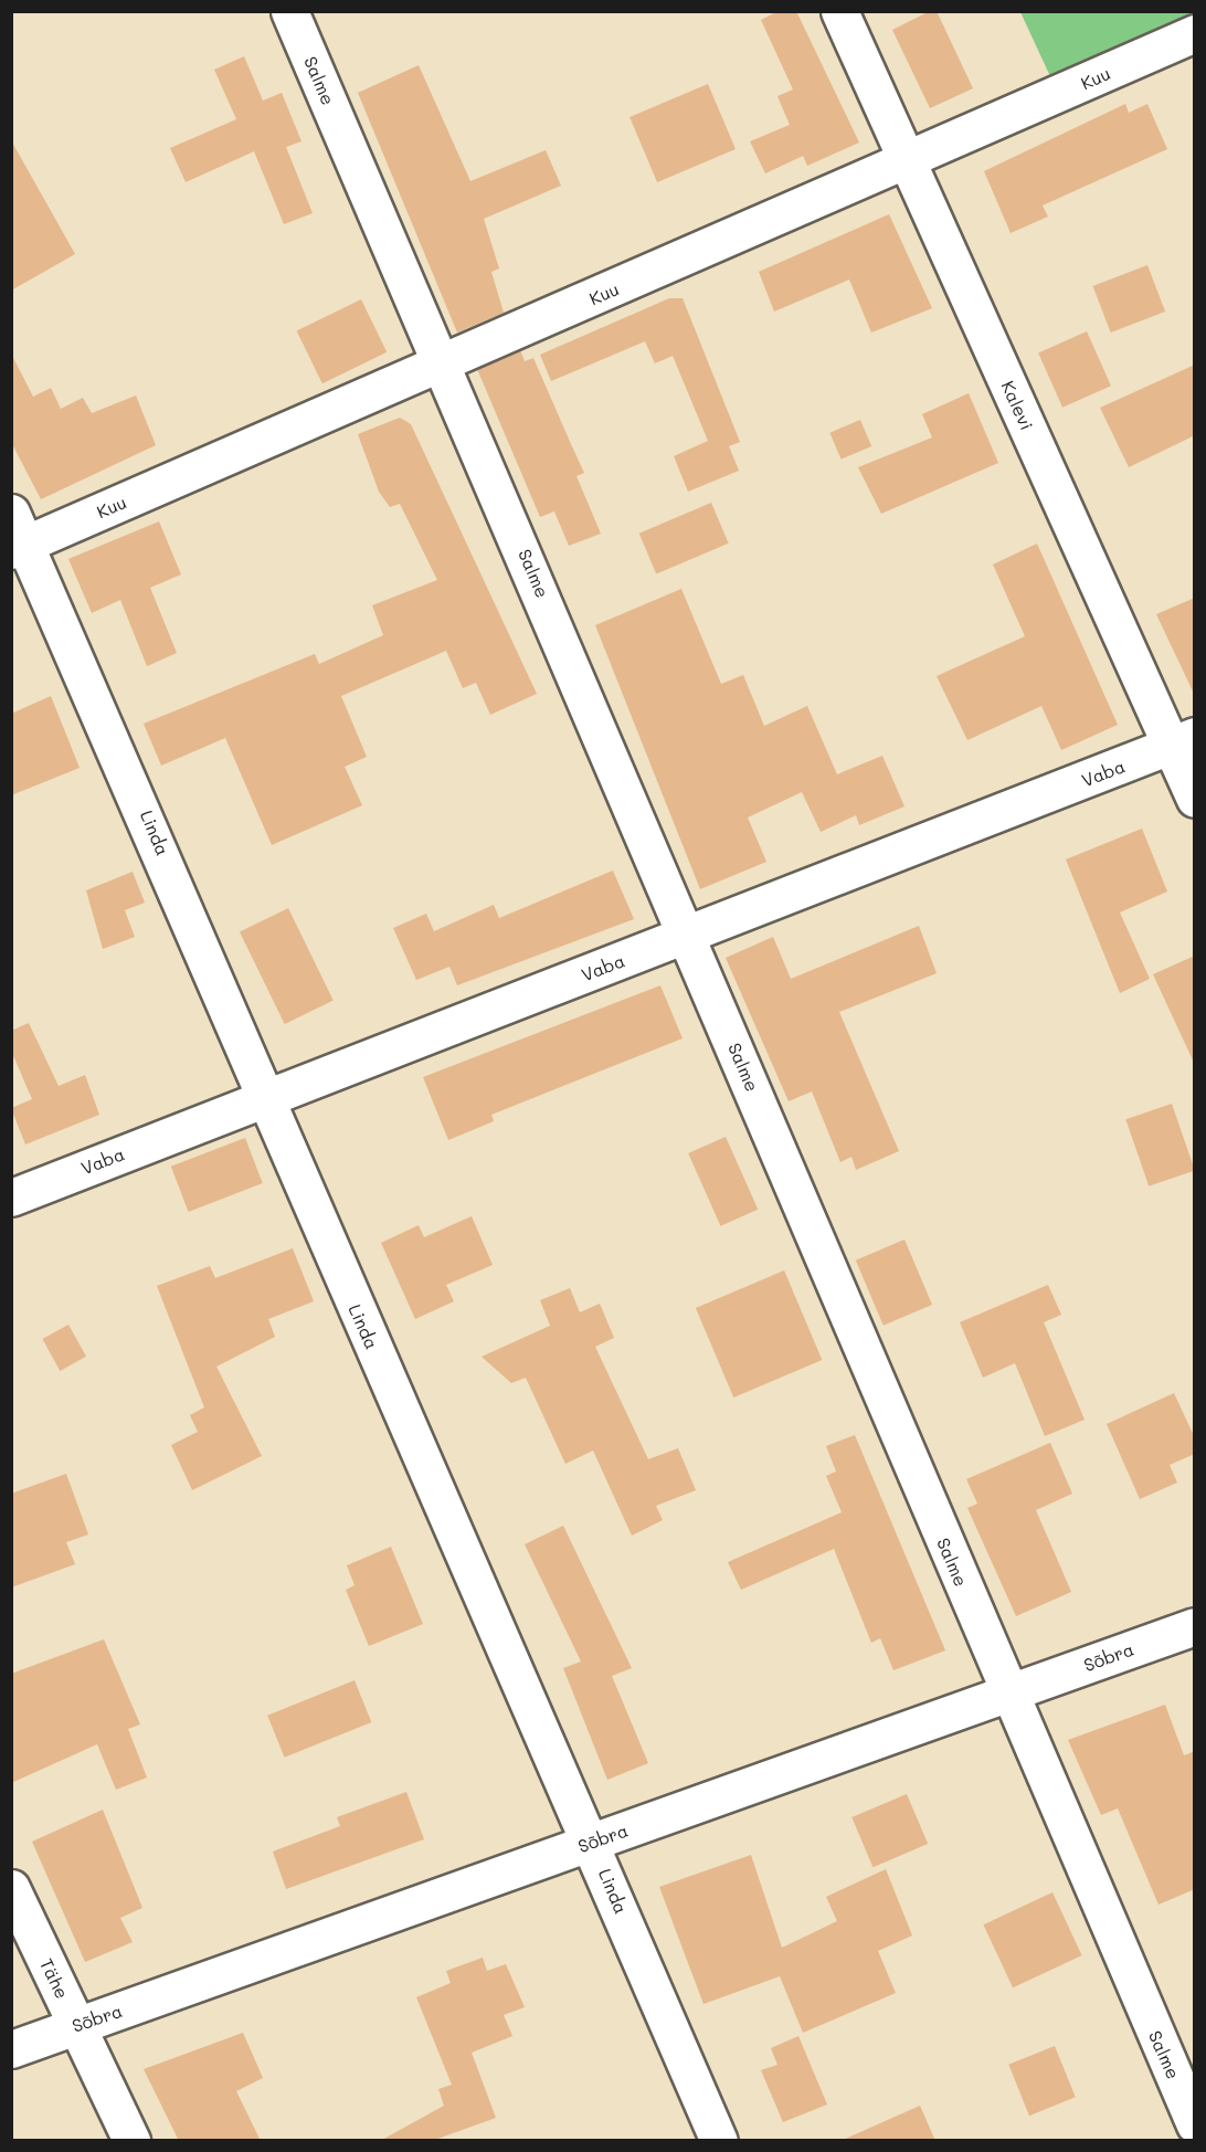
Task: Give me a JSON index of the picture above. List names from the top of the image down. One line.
{"streets":{"street":["Kuu","Salme","Kalevi","Vaba","Linda","Sõbra","Tähe"]},"crossings":[["Kuu","Salme"],["Kuu","Kalevi"],["Kuu","Linda"],["Salme","Vaba"],["Salme","Sõbra"],["Kalevi","Vaba"],["Vaba","Linda"],["Linda","Sõbra"],["Sõbra","Tähe"]]}
